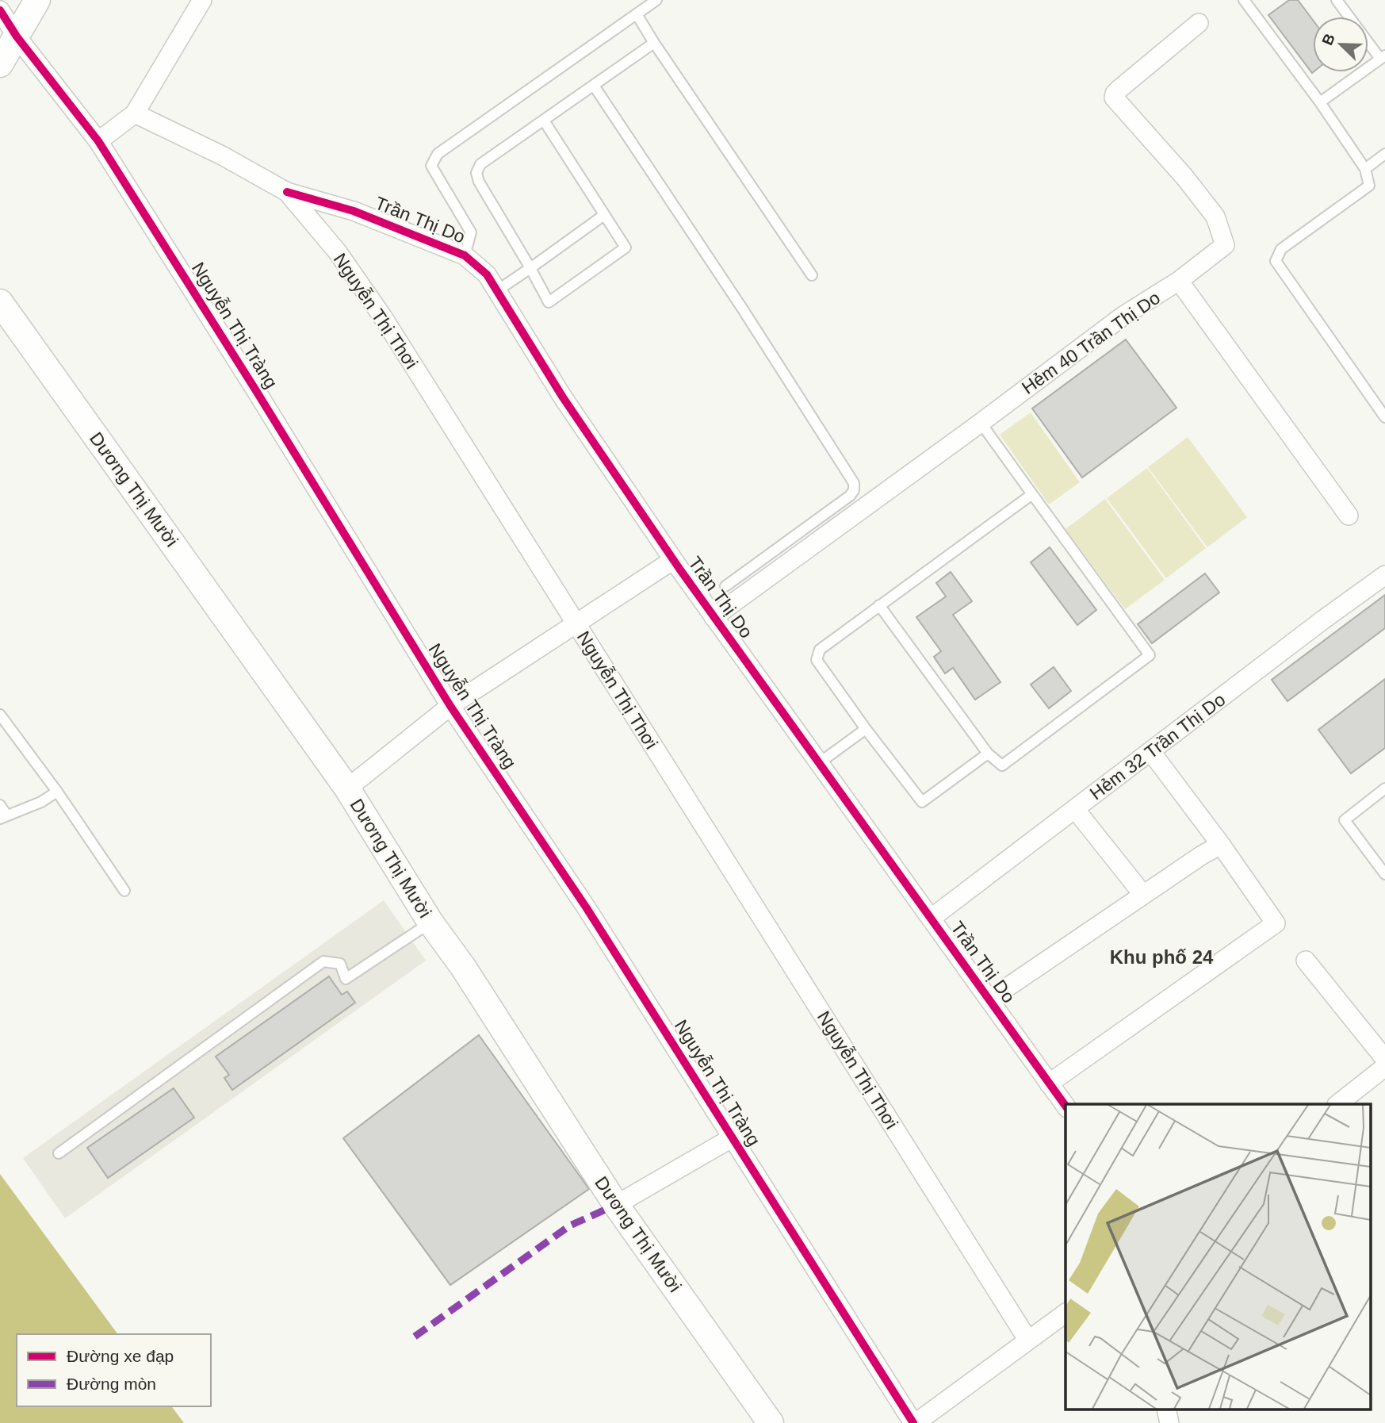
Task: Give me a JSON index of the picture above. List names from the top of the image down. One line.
{"streets":{"street":["Trần Thị Do","Nguyễn Thị Thơi","Nguyễn Thị Tràng","Hẻm 40 Trần Thị Do","Dương Thị Mười","Hẻm 32 Trần Thị Do"]},"crossings":[["Trần Thị Do","Nguyễn Thị Thơi"],["Trần Thị Do","Hẻm 40 Trần Thị Do"],["Trần Thị Do","Hẻm 32 Trần Thị Do"]],"districts":["Khu phố 24"],"legend":["Đường xe đạp","Đường mòn"],"north":"top left"}
